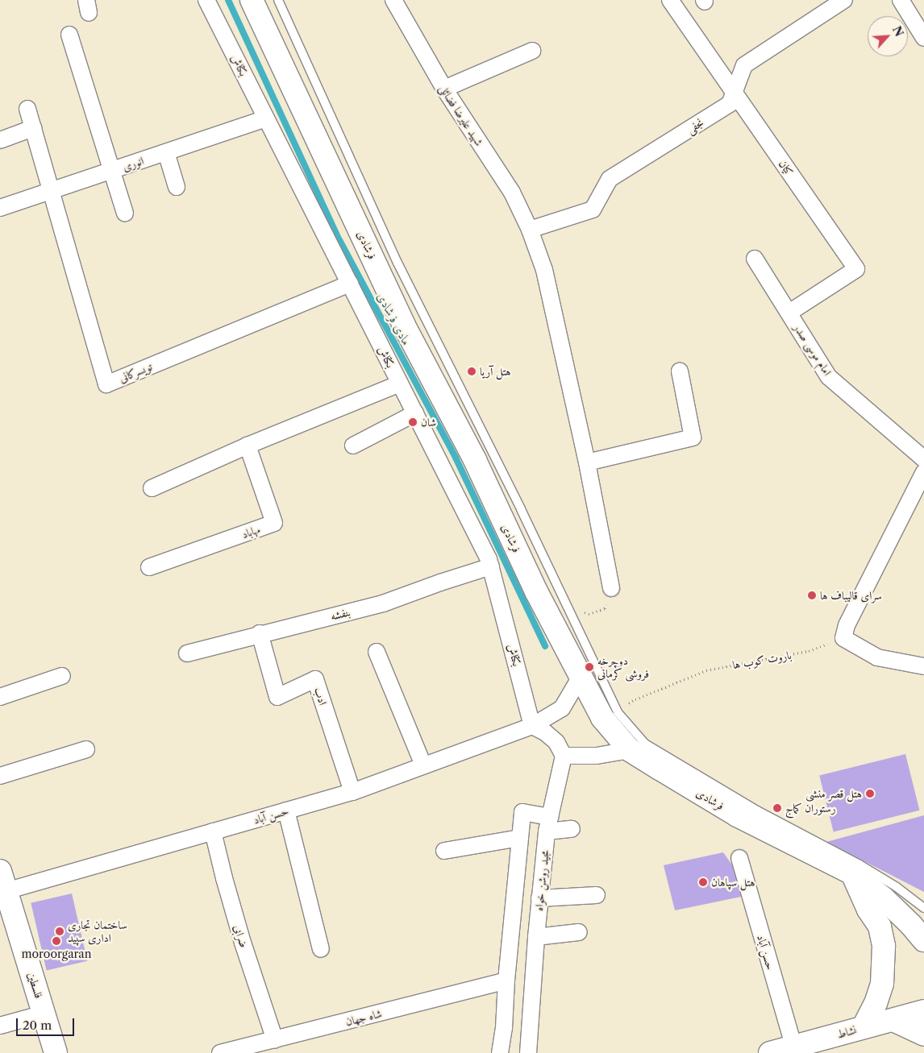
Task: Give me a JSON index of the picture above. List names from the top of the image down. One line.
{"streets":{"main road":["فرشادی","فلسطین","نشاط"],"street":["بکتاش","شهید علیرضا فضائلی","نجفی","انوری","کیان","امام موسی صدر","تویسرکانی","مهاباد","بنفشه","ادب","حسن آباد","مجید روشن خواه","ضرابی","شاه جهان"],"path":["باروت کوب ها"]},"crossings":[["بکتاش","انوری"],["بکتاش","تویسرکانی"],["بکتاش","بنفشه"],["بکتاش","حسن آباد"],["شهید علیرضا فضائلی","نجفی"],["نجفی","کیان"],["انوری","تویسرکانی"],["کیان","امام موسی صدر"],["فرشادی","باروت کوب ها"],["فرشادی","حسن آباد"],["بنفشه","ادب"],["ادب","حسن آباد"],["حسن آباد","ضرابی"],["حسن آباد","فلسطین"],["حسن آباد","نشاط"],["ضرابی","شاه جهان"]],"water":["مادی فرشادی"],"places":["هتل آریا","شان","سرای قالیباف ها","دوچرخه فروشی کرمانی","هتل قصر منشی","رستوران کماج","هتل سپاهان","ساختمان تجاری اداری سپید","moroorgaran"],"scale_bar":"20 m","north":"top right"}
